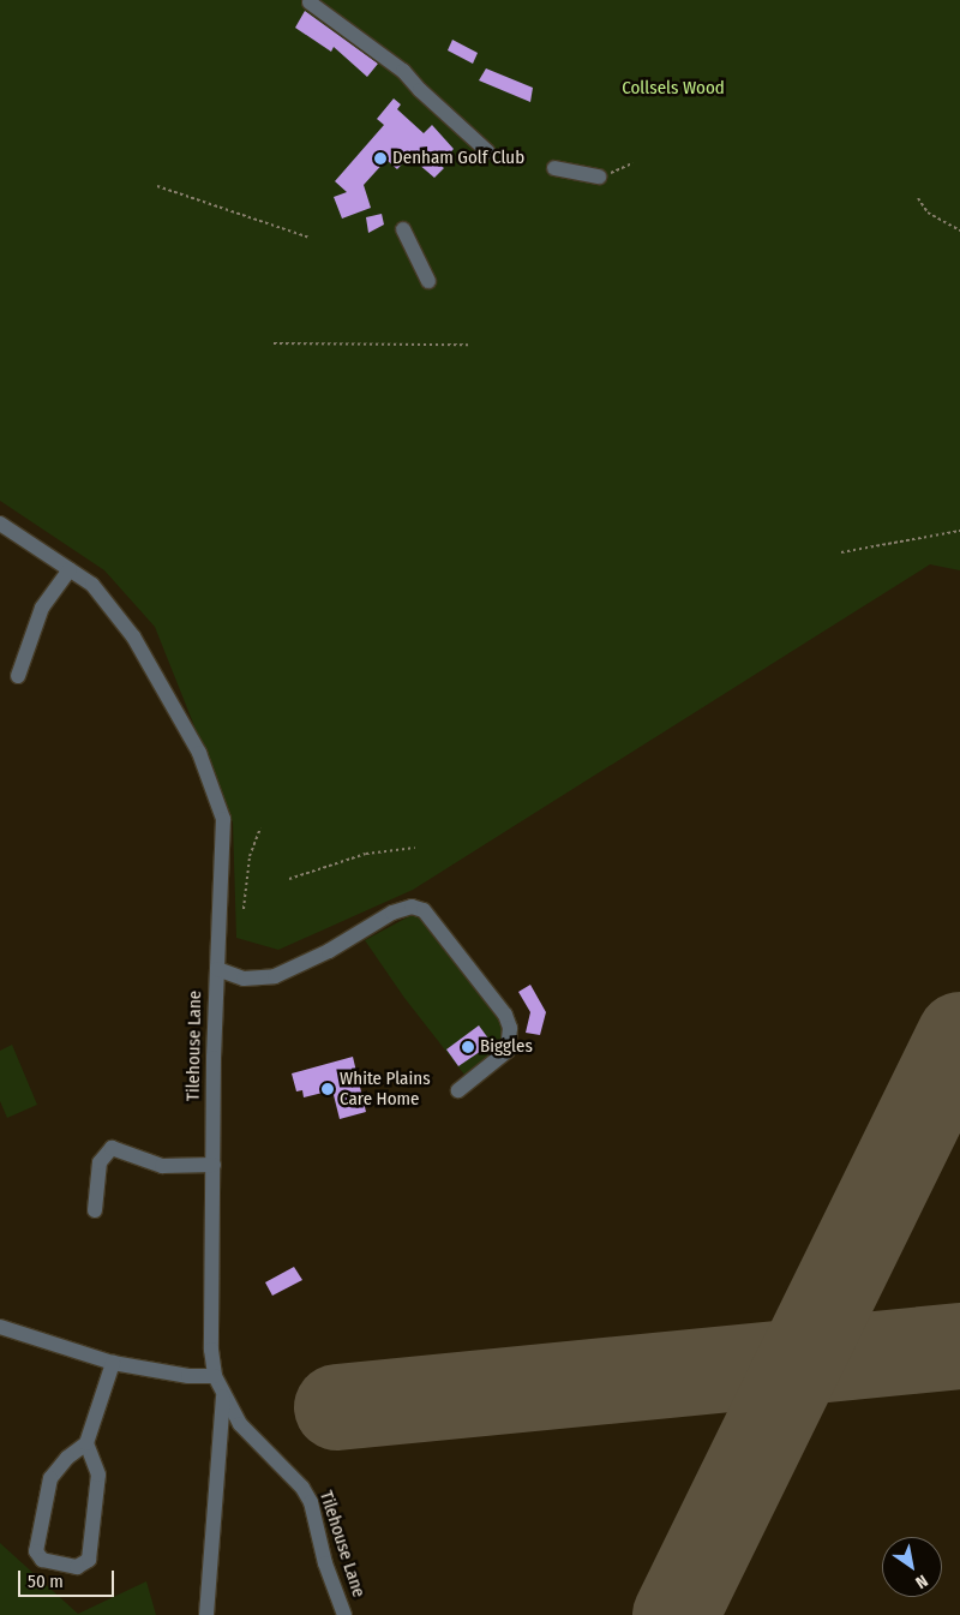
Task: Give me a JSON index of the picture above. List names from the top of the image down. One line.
{"streets":{"street":["Tilehouse Lane"]},"parks":["Collsels Wood"],"places":["Denham Golf Club","Biggles","White Plains Care Home"],"scale_bar":"50 m","north":"bottom right"}
